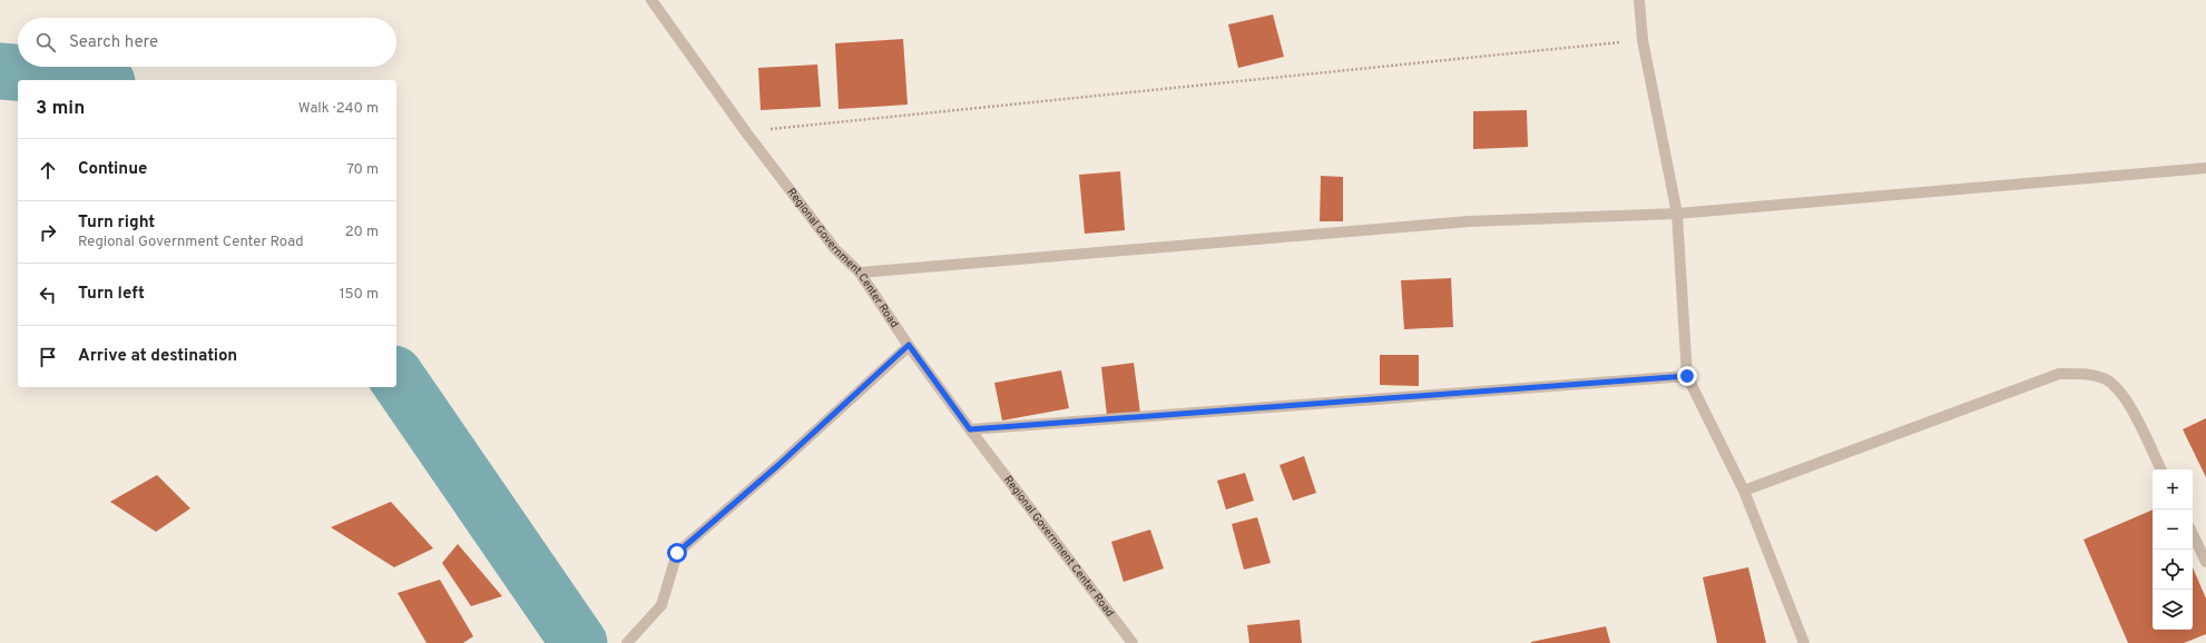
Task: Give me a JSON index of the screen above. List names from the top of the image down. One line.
{"streets":{"street":["Regional Government Center Road"]},"page":{"search":"Search here","heading":["3 min","Walk · 240 m"],"list":[["Continue","70 m"],["Turn right","Regional Government Center Road","20 m"],["Turn left","150 m"],"Arrive at destination"],"map_buttons":["+","−"]}}
